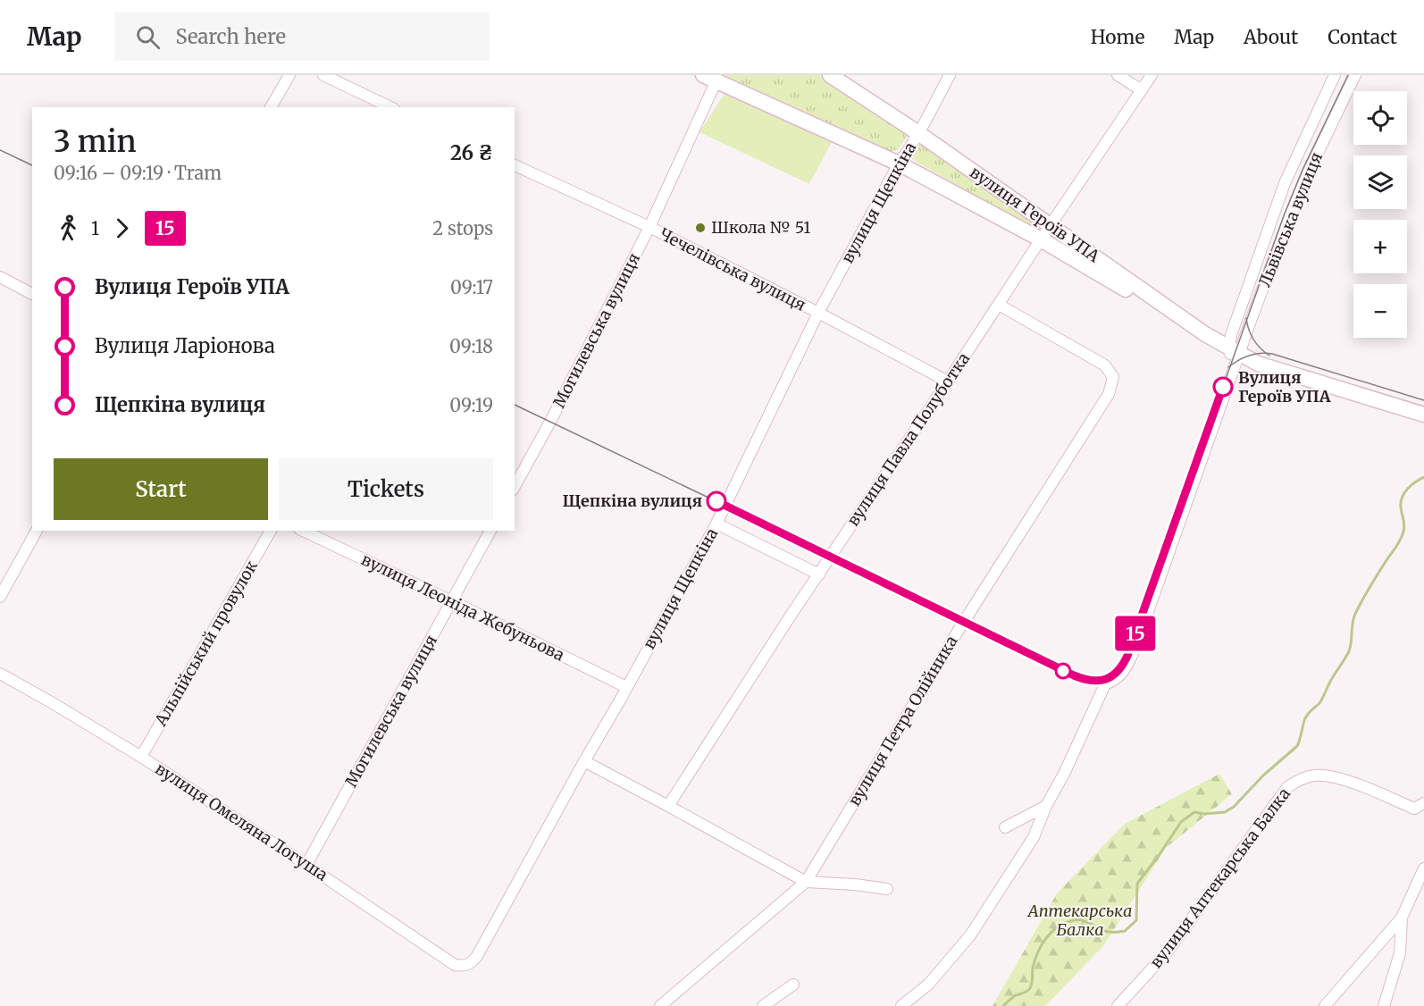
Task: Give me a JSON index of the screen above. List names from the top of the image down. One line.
{"streets":{"street":["вулиця Щепкіна","вулиця Героїв УПА","Львівська вулиця","Чечелівська вулиця","Могилевська вулиця","вулиця Павла Полуботка","вулиця Леоніда Жебуньова","Альпійський провулок","вулиця Петра Олійника","вулиця Омеляна Логуша","вулиця Аптекарська Балка"]},"crossings":[["вулиця Щепкіна","вулиця Героїв УПА"],["вулиця Щепкіна","Чечелівська вулиця"],["вулиця Щепкіна","вулиця Леоніда Жебуньова"],["вулиця Щепкіна","вулиця Омеляна Логуша"],["вулиця Героїв УПА","Львівська вулиця"],["вулиця Героїв УПА","Могилевська вулиця"],["вулиця Героїв УПА","вулиця Павла Полуботка"],["Чечелівська вулиця","Могилевська вулиця"],["Чечелівська вулиця","вулиця Павла Полуботка"],["Могилевська вулиця","вулиця Леоніда Жебуньова"],["Могилевська вулиця","вулиця Омеляна Логуша"],["вулиця Павла Полуботка","вулиця Петра Олійника"],["Альпійський провулок","вулиця Омеляна Логуша"]],"parks":["Аптекарська Балка"],"places":["Школа № 51","Вулиця Героїв УПА","Щепкіна вулиця"],"lines":["tram line 15"],"page":{"header":"Map","search":"Search here","nav":["Home","Map","About","Contact"],"on_map":"15","map_buttons":["+","−"],"heading":["3 min","09:16 – 09:19 · Tram","26 ₴"],"legs":["1","15","2 stops"],"list":[{"name":"Вулиця Героїв УПА","value":"09:17"},{"name":"Вулиця Ларіонова","value":"09:18"},{"name":"Щепкіна вулиця","value":"09:19"}],"buttons":["Start","Tickets"]}}
